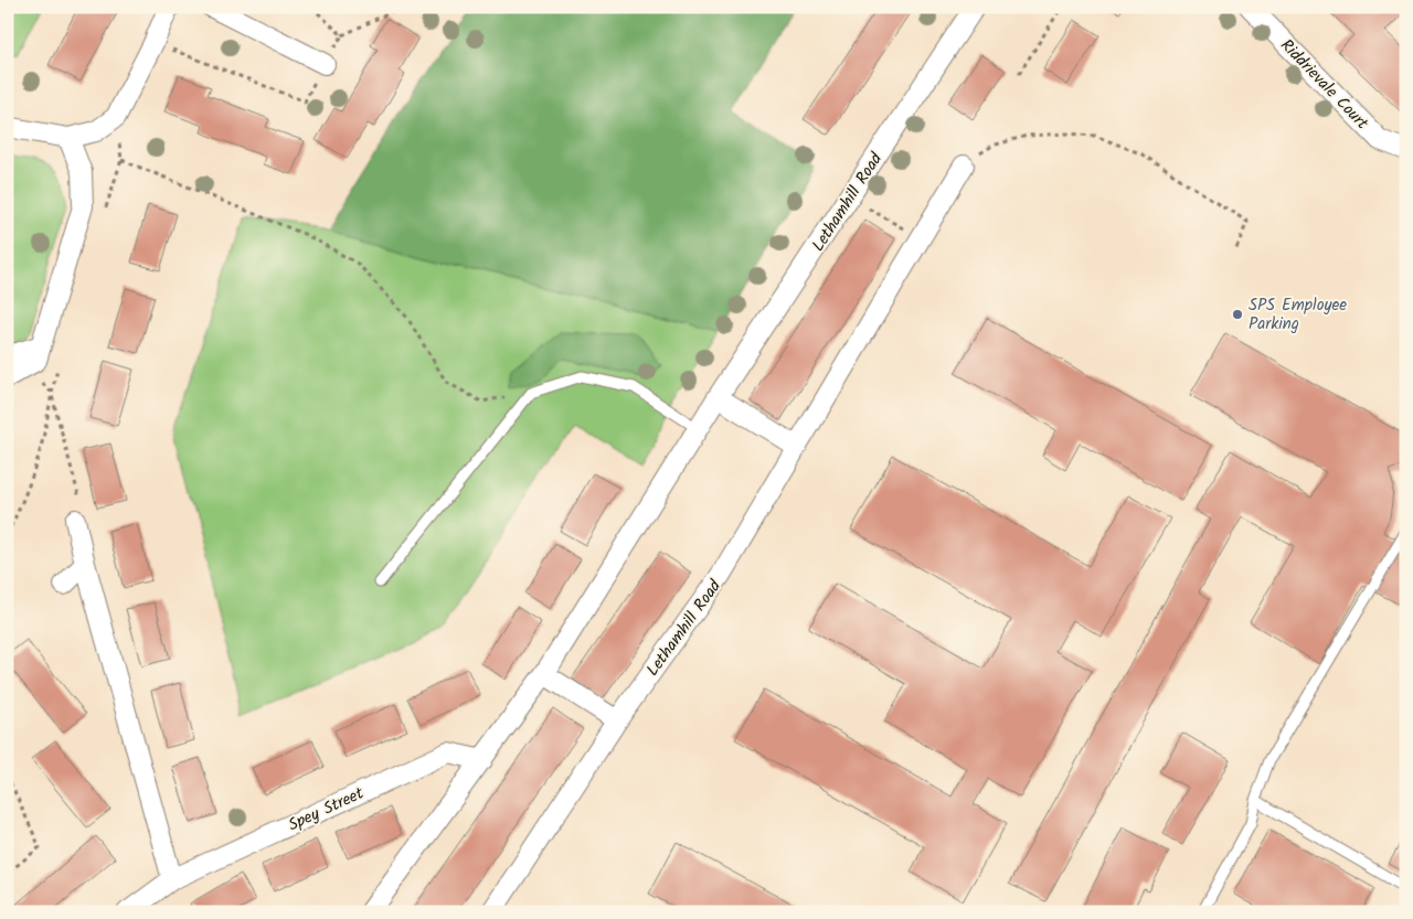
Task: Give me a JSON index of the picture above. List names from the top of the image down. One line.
{"streets":{"street":["Riddrievale Court","Lethamhill Road","Spey Street"]},"crossings":[["Lethamhill Road","Spey Street"]],"places":["SPS Employee Parking"]}
